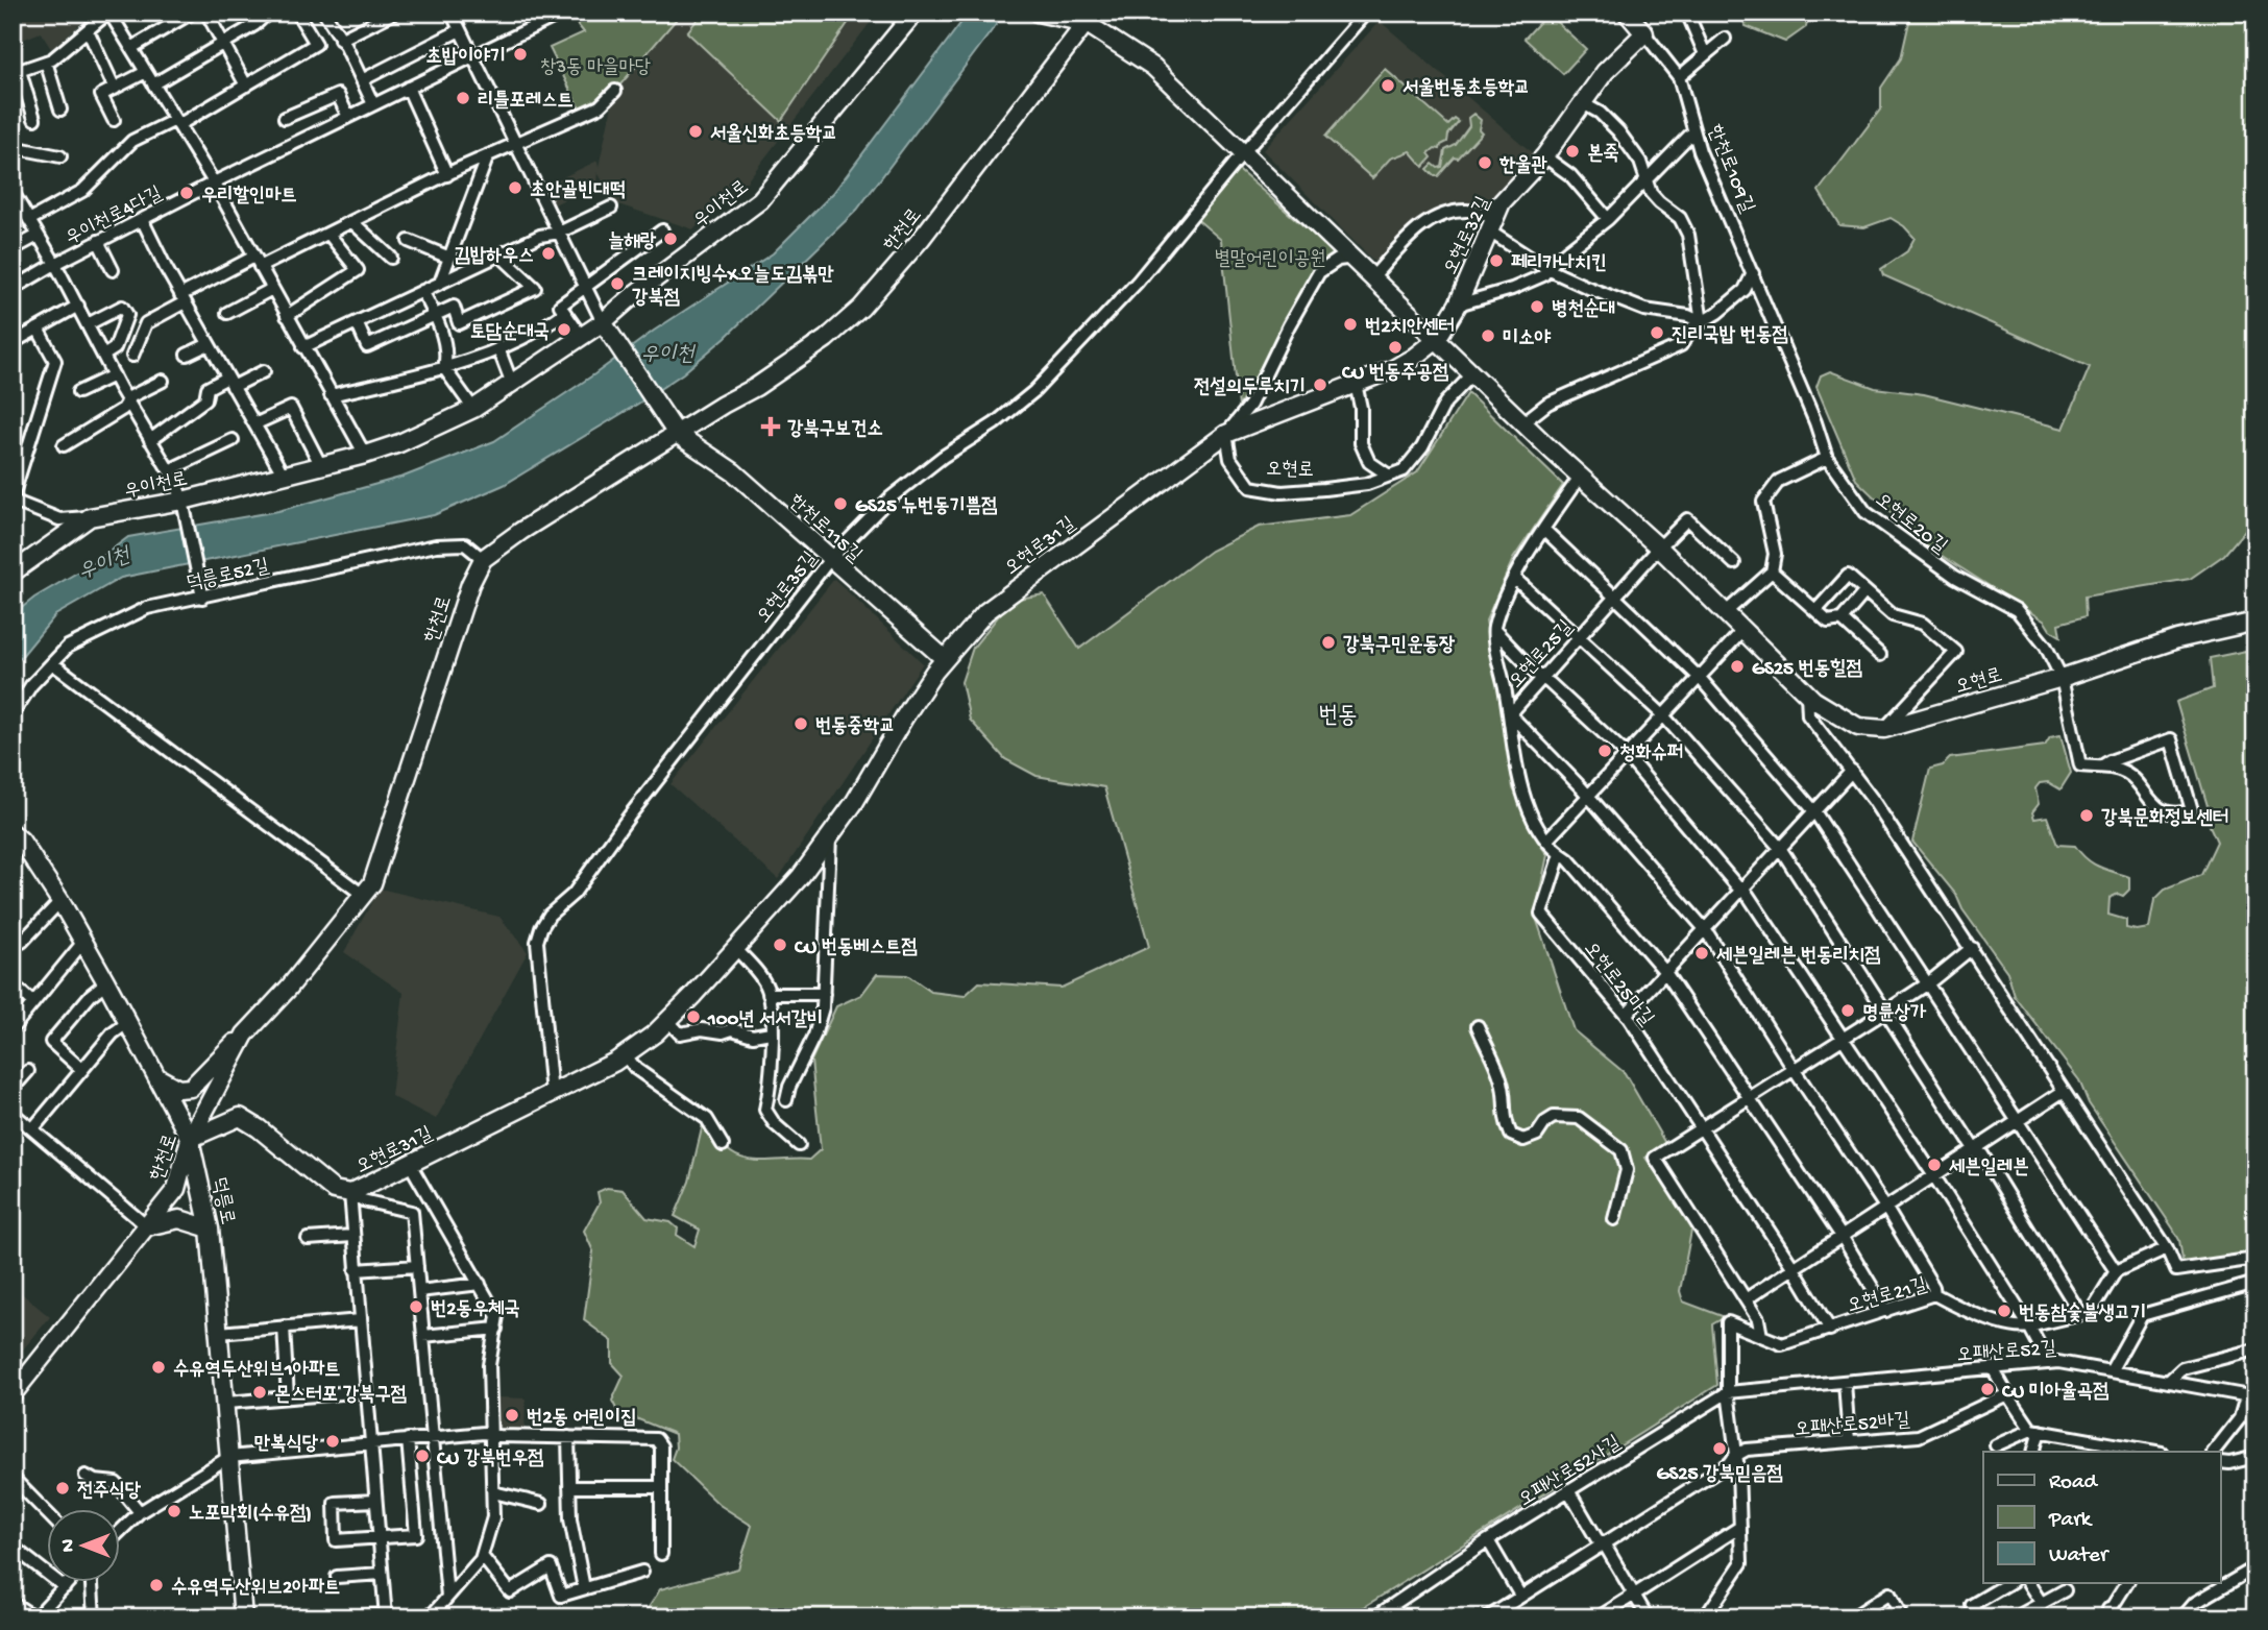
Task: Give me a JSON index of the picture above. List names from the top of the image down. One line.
{"streets":{"street":["한천로109길","우이천로","우이천로4다길","한천로","오현로32길","오현로","오현로20길","한천로115길","오현로31길","덕릉로52길","오현로35길","오현로25길","오현로25마길","덕릉로","오현로21길","오패산로52길","오패산로52바길","오패산로52사길"]},"crossings":[["한천로109길","오현로32길"],["한천로109길","오현로20길"],["한천로","오현로"],["한천로","한천로115길"],["한천로","오현로31길"],["한천로","덕릉로52길"],["한천로","덕릉로"],["오현로32길","오현로"],["오현로32길","오현로31길"],["오현로","오현로20길"],["오현로","오현로31길"],["오현로","오현로35길"],["오현로","오현로25길"],["한천로115길","오현로31길"],["한천로115길","오현로35길"],["오현로31길","오현로35길"],["오현로31길","덕릉로"],["오현로25길","오현로25마길"],["오현로25길","오현로21길"],["오현로25마길","오현로21길"],["오현로21길","오패산로52길"],["오현로21길","오패산로52사길"],["오패산로52길","오패산로52사길"]],"districts":["번동"],"water":["우이천"],"parks":["창3동 마을마당","별말어린이공원"],"places":{"other":["초밥이야기","서울번동초등학교","리틀포레스트","서울신화초등학교","본죽","한울관","초안골빈대떡","우리할인마트","늘해랑","김밥하우스","페리카나치킨","크레이지빙수X오늘도김볶만 강북점","병천순대","번2치안센터","토담순대국","진리국밥 번동점","미소야","CU 번동주공점","전설의두루치기","GS25 뉴번동기쁨점","강북구민운동장","GS25 번동힐점","번동중학교","청화슈퍼","강북문화정보센터","CU 번동베스트점","세븐일레븐 번동리치점","명륜상가","100년 서서갈비","세븐일레븐","번2동우체국","번동참숯불생고기","수유역두산위브1아파트","CU 미아율곡점","몬스터포 강북구점","번2동 어린이집","만복식당","GS25 강북믿음점","CU 강북번우점","전주식당","노포막회(수유점)","수유역두산위브2아파트"],"health":["강북구보건소"]},"legend":["Road","Park","Water"],"north":"left"}
